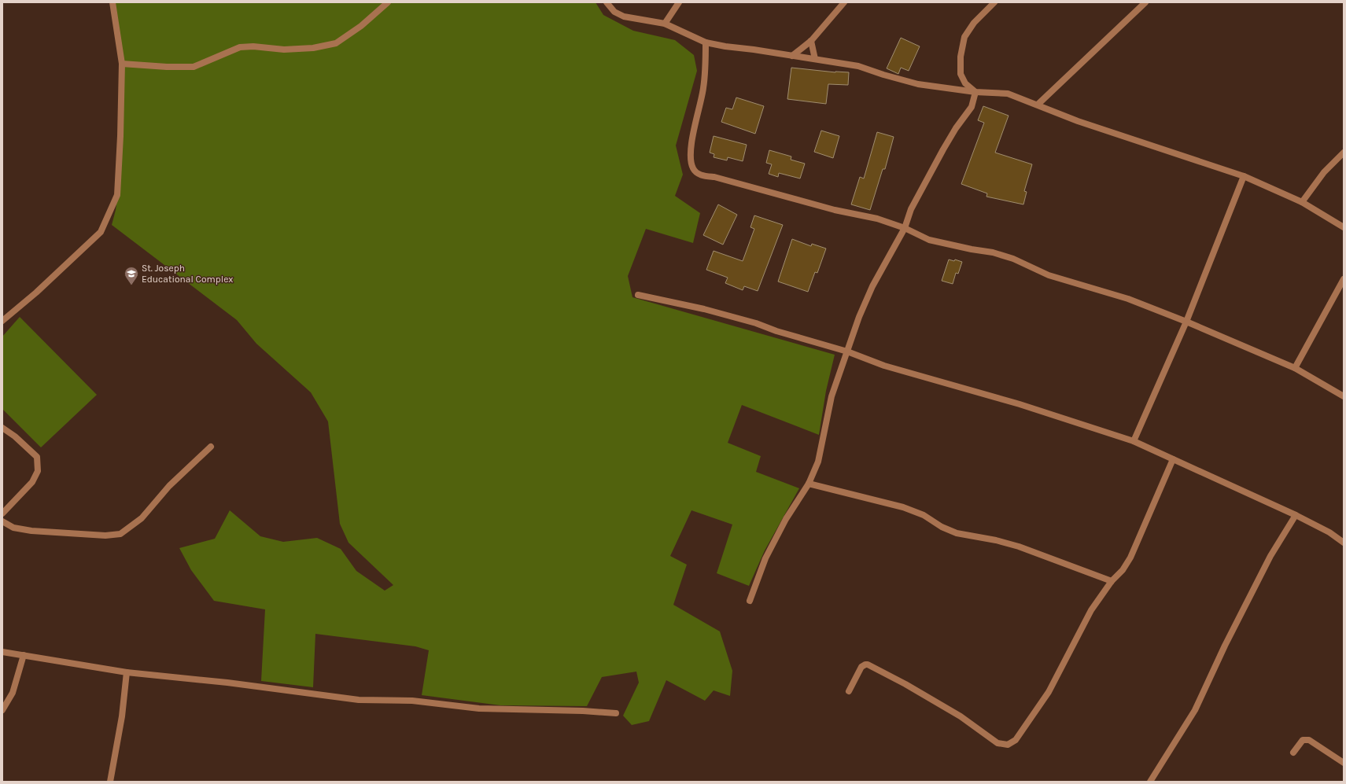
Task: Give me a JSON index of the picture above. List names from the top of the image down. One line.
{"places":{"school or university":["St. Joseph Educational Complex"]}}
